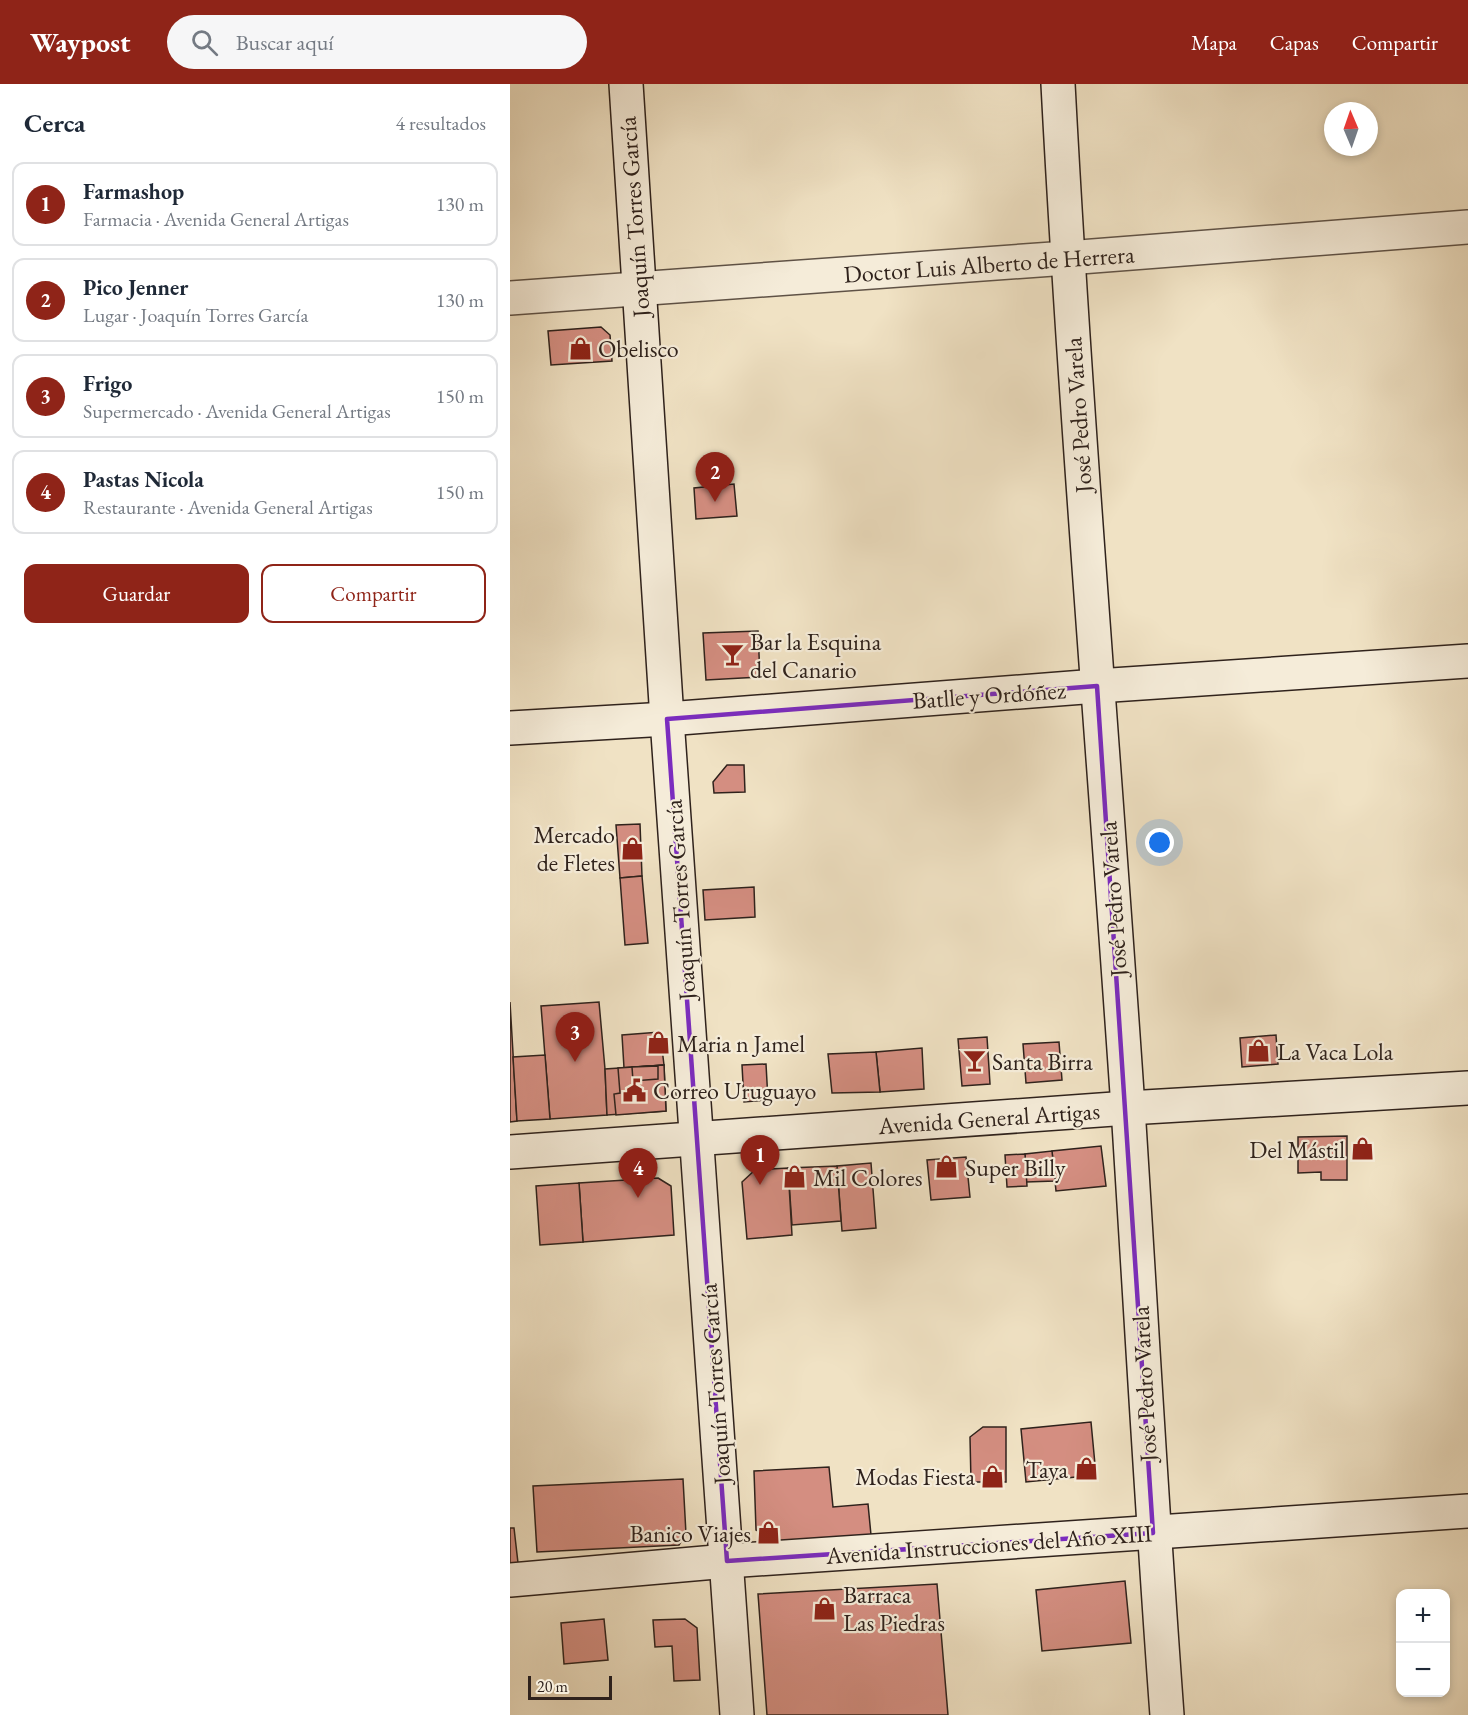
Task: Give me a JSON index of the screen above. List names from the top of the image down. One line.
{"streets":{"street":["Joaquín Torres García","Doctor Luis Alberto de Herrera","José Pedro Varela","Batlle y Ordóñez","Avenida General Artigas","Avenida Instrucciones del Año XIII"]},"crossings":[["Joaquín Torres García","Doctor Luis Alberto de Herrera"],["Joaquín Torres García","Batlle y Ordóñez"],["Joaquín Torres García","Avenida General Artigas"],["Joaquín Torres García","Avenida Instrucciones del Año XIII"],["Doctor Luis Alberto de Herrera","José Pedro Varela"],["José Pedro Varela","Batlle y Ordóñez"],["José Pedro Varela","Avenida General Artigas"],["José Pedro Varela","Avenida Instrucciones del Año XIII"]],"places":{"shop":["Obelisco","Mercado de Fletes","Maria n Jamel","La Vaca Lola","Del Mástil","Super Billy","Mil Colores","Taya","Modas Fiesta","Banico Viajes","Barraca Las Piedras"],"bar":["Bar la Esquina del Canario","Santa Birra"],"public building":["Correo Uruguayo"]},"scale_bar":"20 m","north":"top","page":{"header":"Waypost","search":"Buscar aquí","nav":["Mapa","Capas","Compartir"],"heading":["Cerca","4 resultados"],"list":[{"mark":"1","name":"Farmashop","note":"Farmacia · Avenida General Artigas","value":"130 m"},{"mark":"2","name":"Pico Jenner","note":"Lugar · Joaquín Torres García","value":"130 m"},{"mark":"3","name":"Frigo","note":"Supermercado · Avenida General Artigas","value":"150 m"},{"mark":"4","name":"Pastas Nicola","note":"Restaurante · Avenida General Artigas","value":"150 m"}],"pins":["2","3","1","4"],"buttons":["Guardar","Compartir"],"map_buttons":["+","−"],"scale":"20 m"}}
